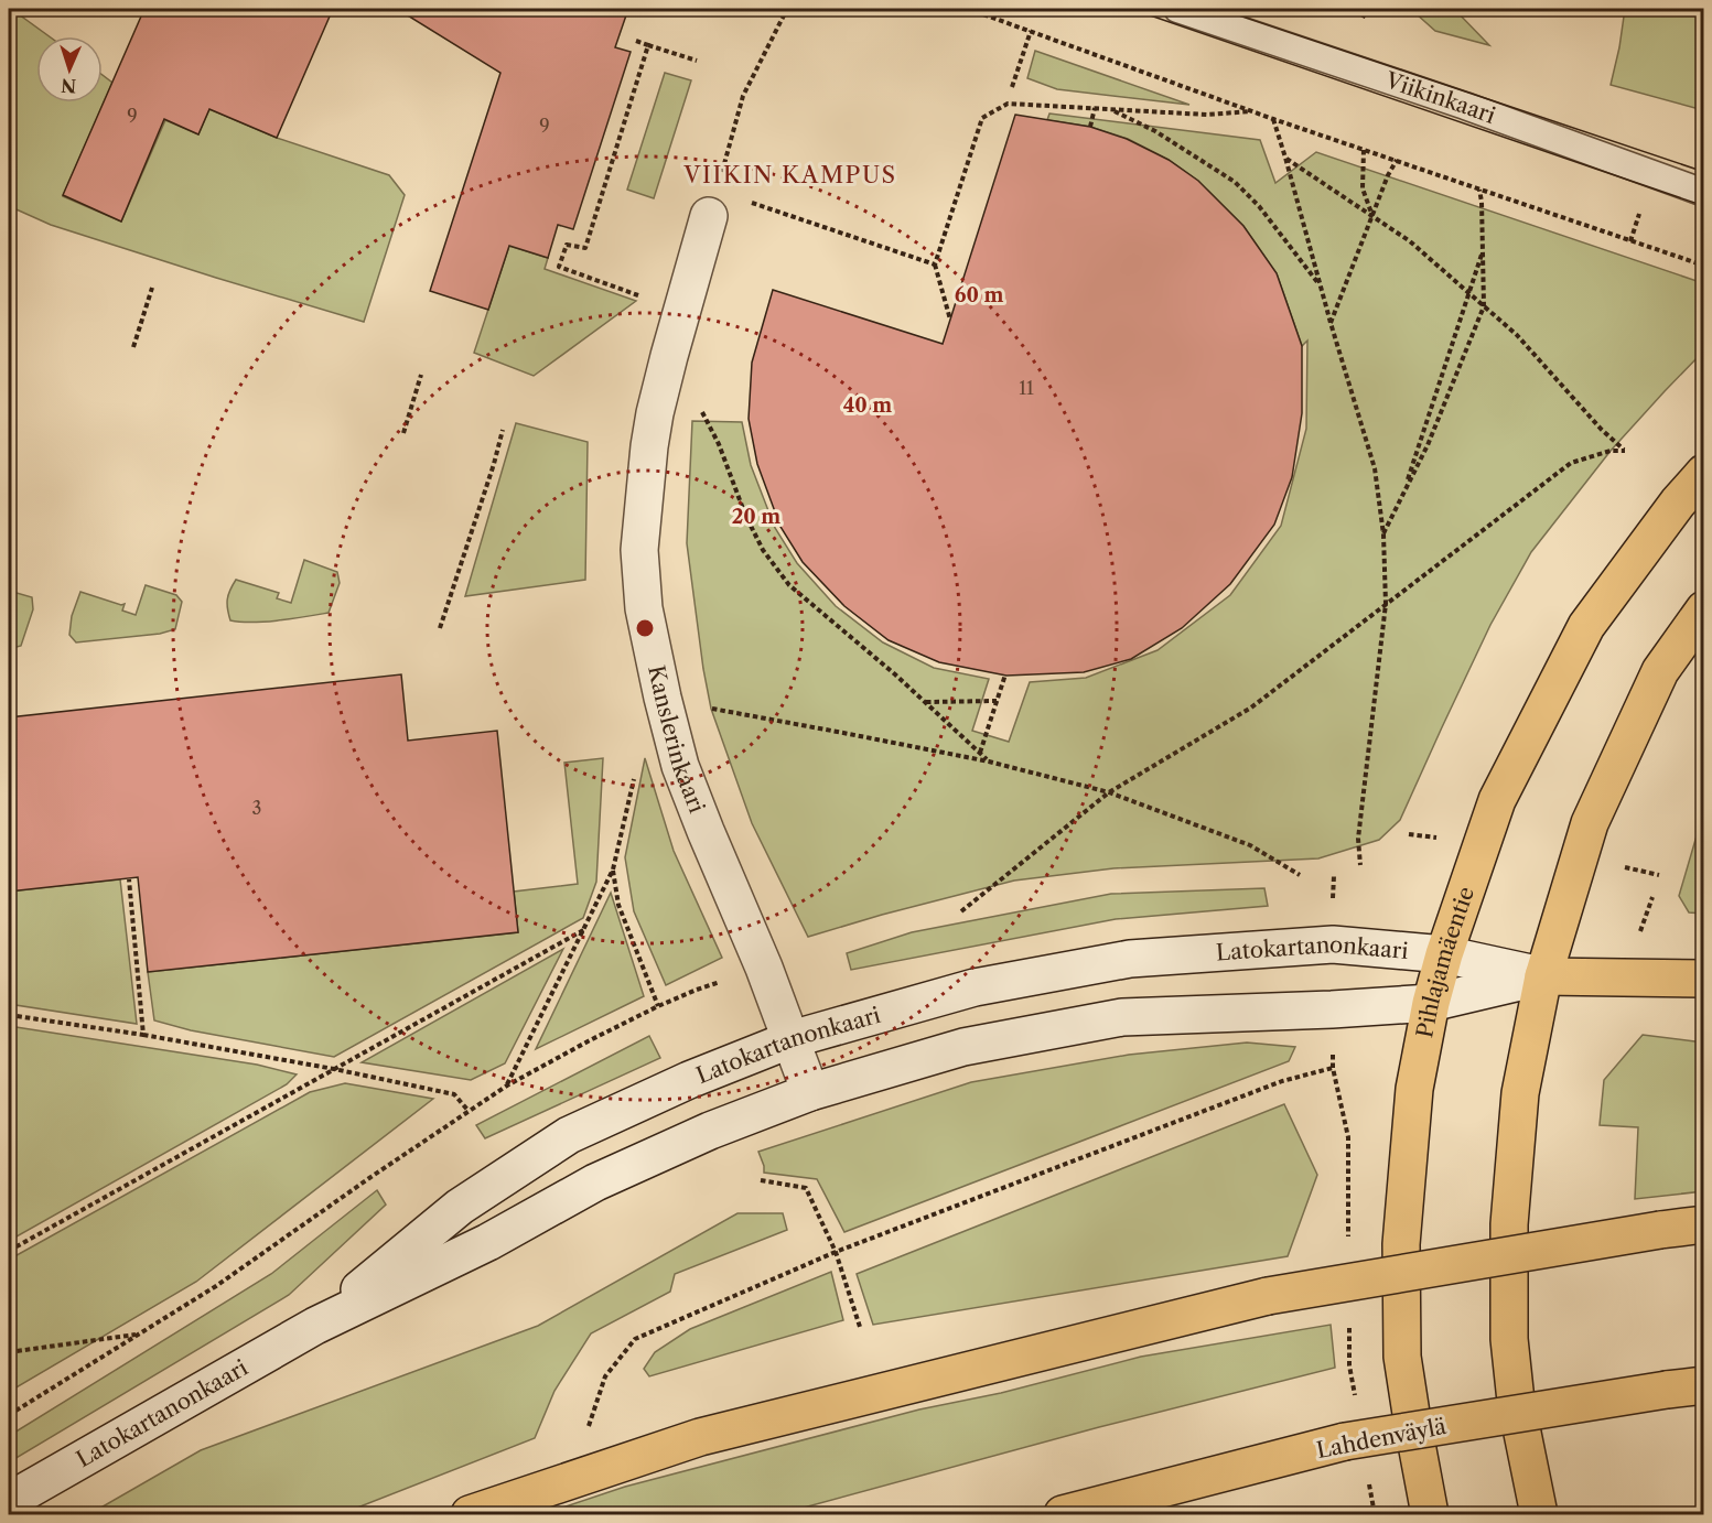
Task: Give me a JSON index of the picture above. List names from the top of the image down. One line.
{"streets":{"main road":["Pihlajamäentie","Lahdenväylä"],"street":["Kanslerinkaari","Latokartanonkaari"],"lane":["Viikinkaari"]},"crossings":[["Kanslerinkaari","Latokartanonkaari"],["Latokartanonkaari","Pihlajamäentie"]],"districts":["VIIKIN KAMPUS"],"house_numbers":["9","9","11","3"],"north":"bottom","rings":["60 m","40 m","20 m"]}
